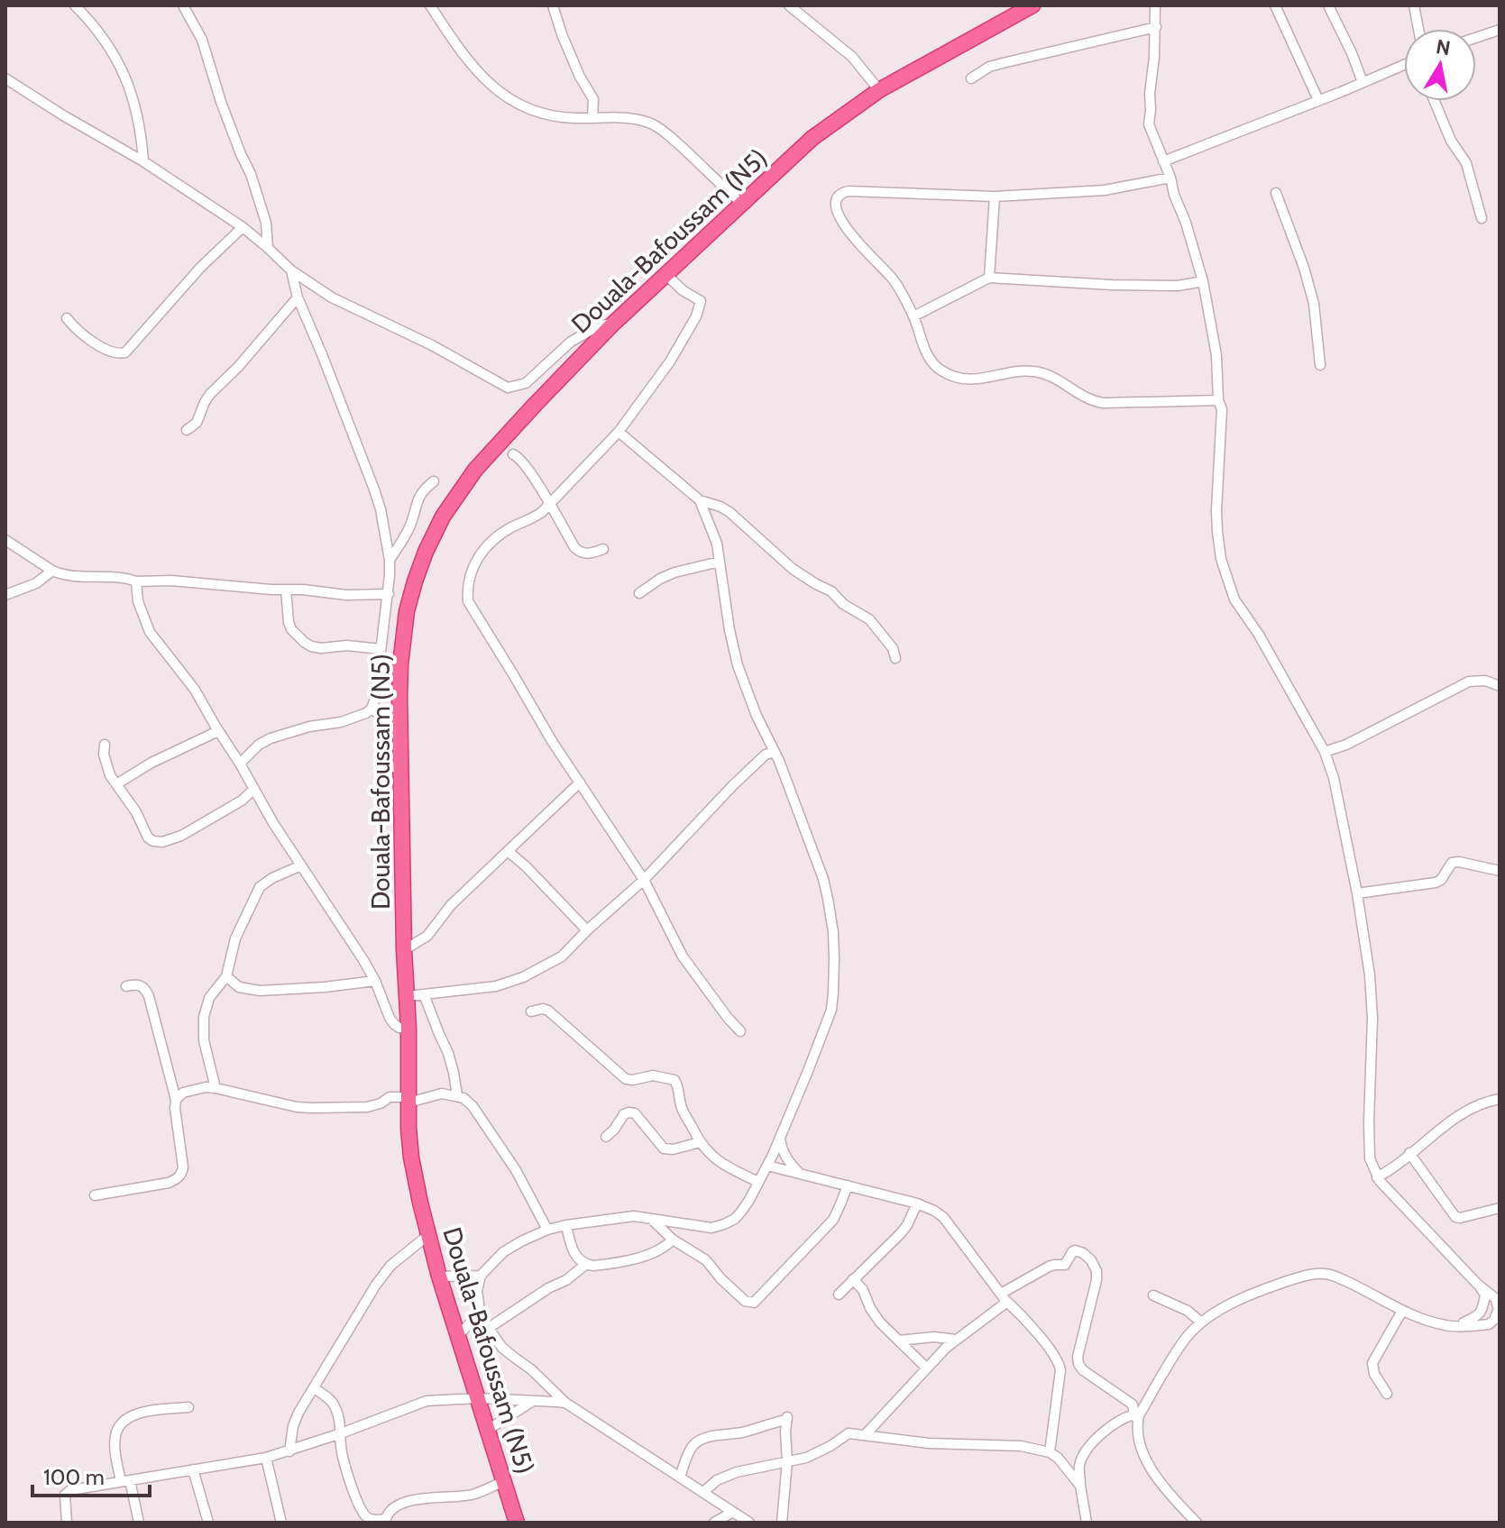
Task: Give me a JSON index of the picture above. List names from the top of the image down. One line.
{"streets":{"highway":["Douala-Bafoussam (N5)"]},"scale_bar":"100 m","north":"top"}
